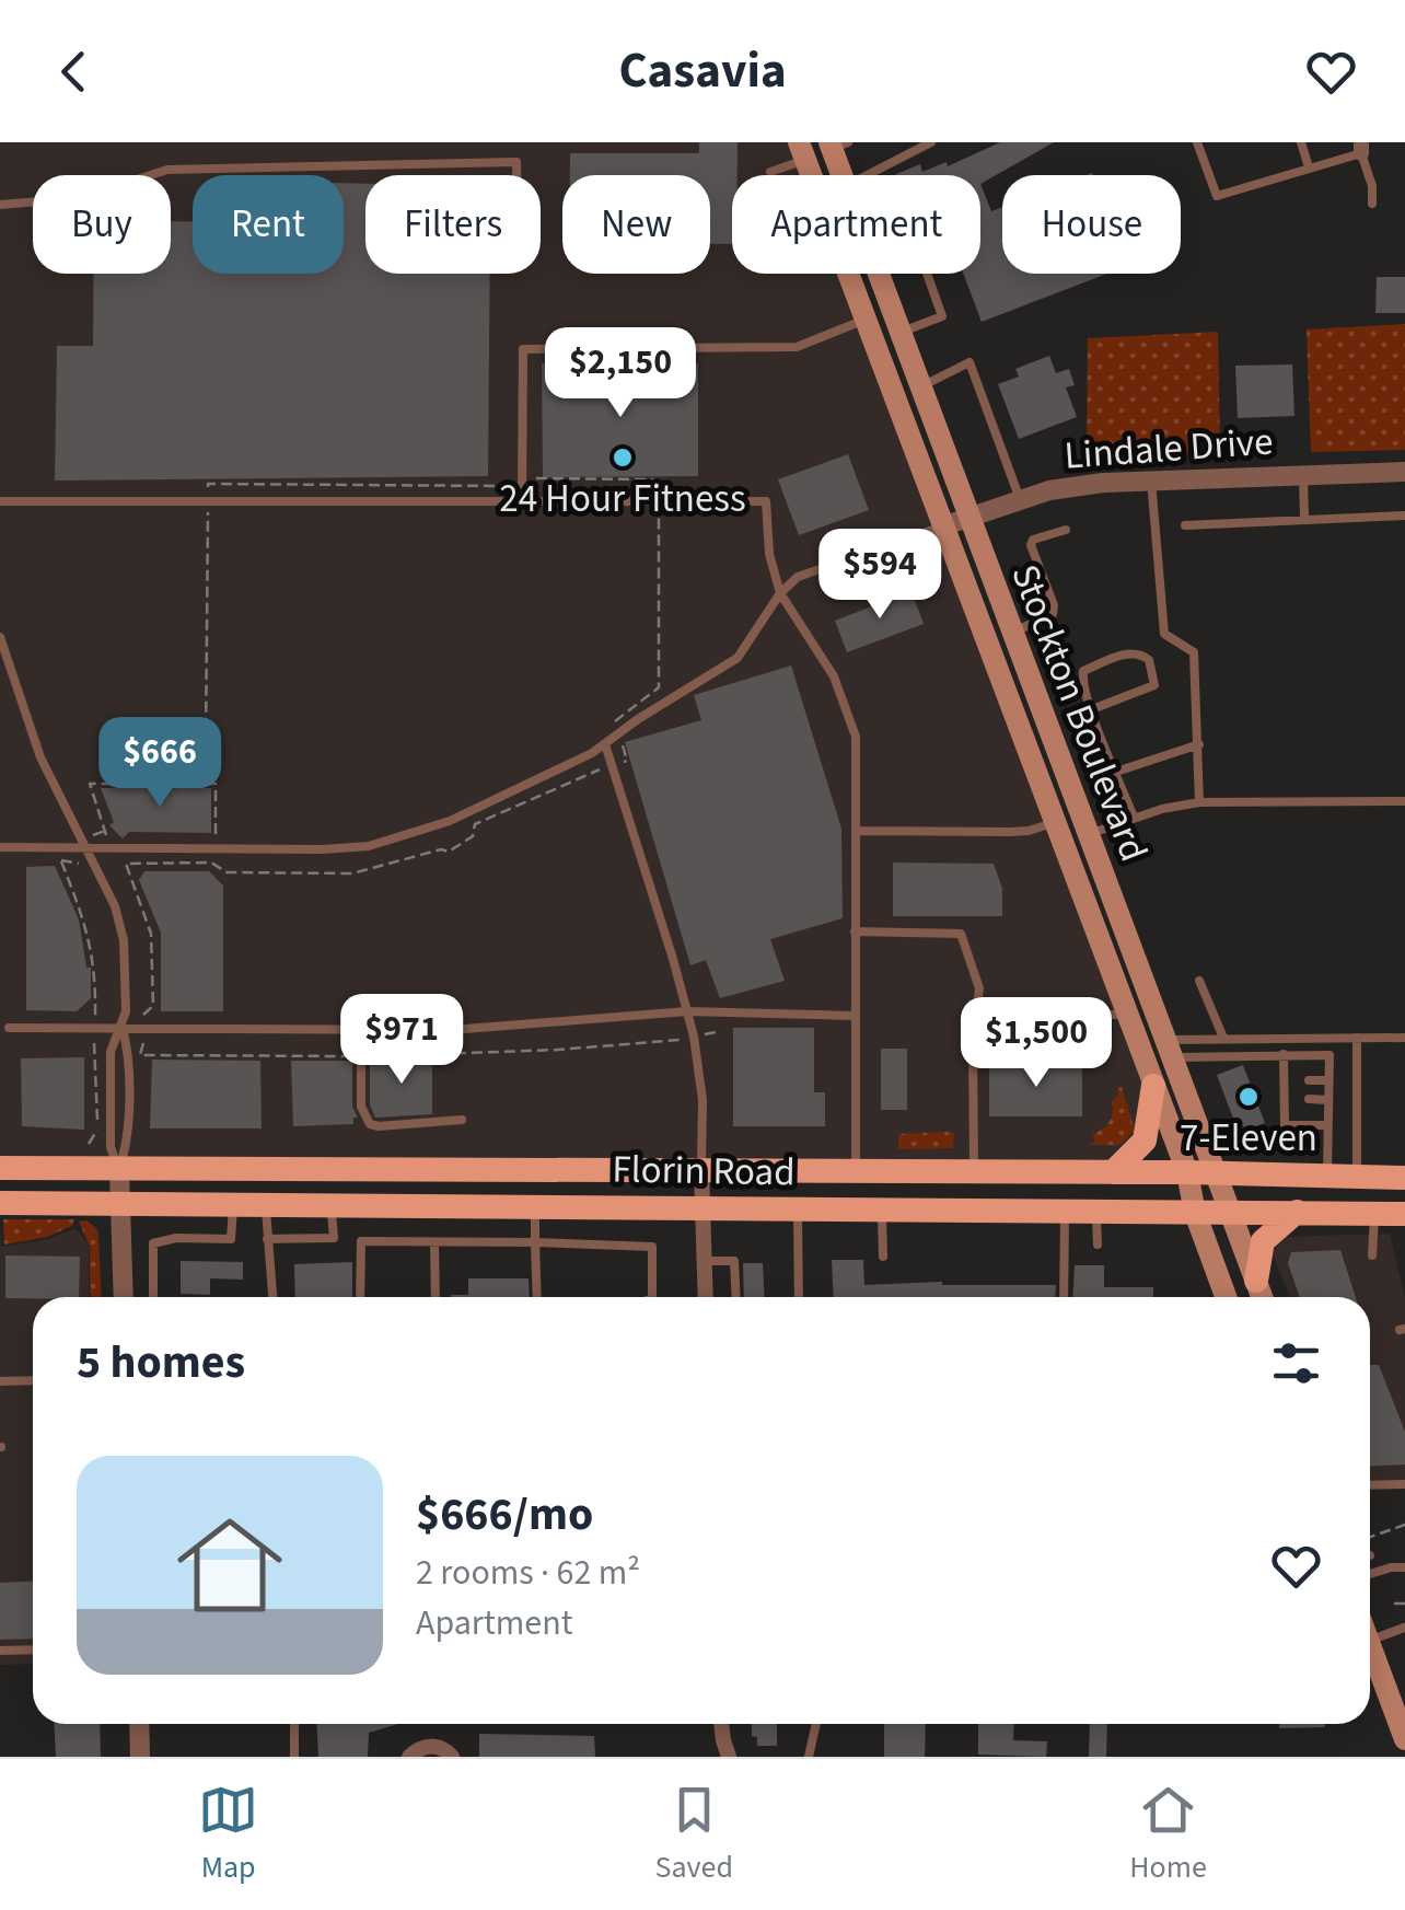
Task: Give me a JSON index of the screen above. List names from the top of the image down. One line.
{"streets":{"main road":["Stockton Boulevard","Florin Road"],"street":["Lindale Drive"]},"crossings":[["Lindale Drive","Stockton Boulevard"],["Stockton Boulevard","Florin Road"]],"places":["24 Hour Fitness","7-Eleven"],"page":{"header":"Casavia","chip":["Buy","Rent","Filters","New","Apartment","House"],"price":["$2,150","$594","$666","$971","$1,500"],"heading":"5 homes","list":[{"name":"$666/mo","note":"2 rooms · 62 m² · Apartment"}],"tabs":["Map","Saved","Home"]}}
